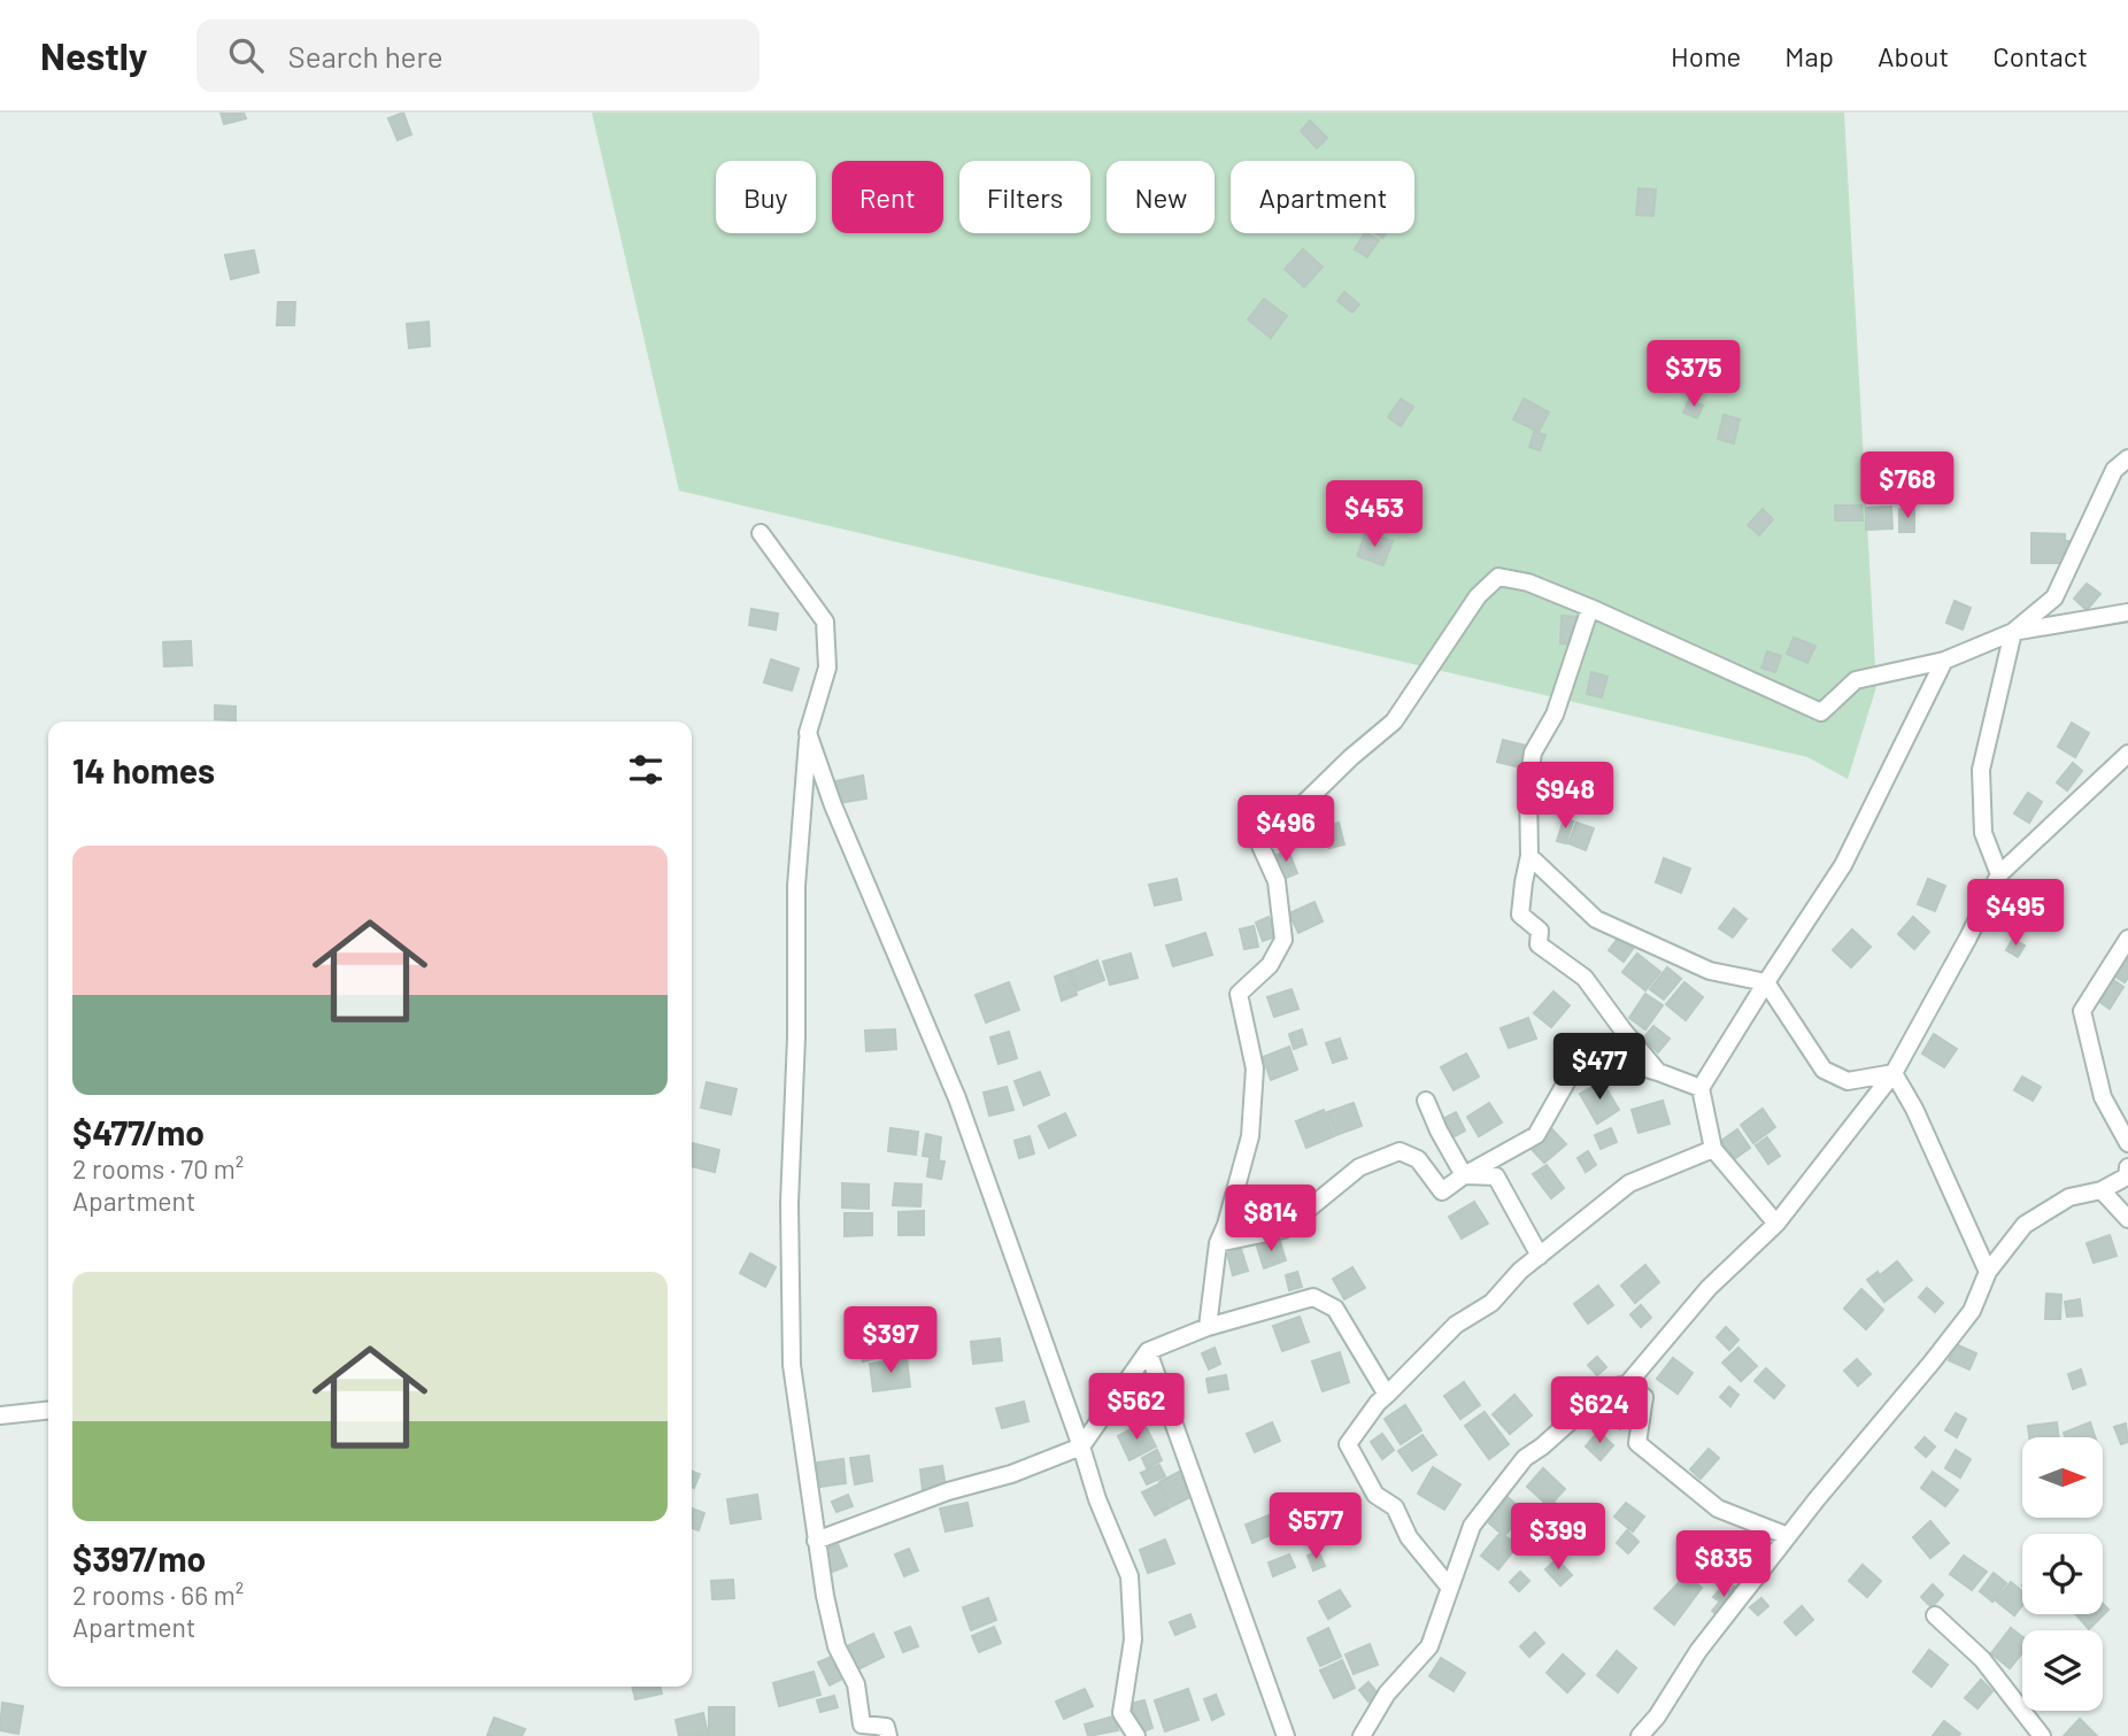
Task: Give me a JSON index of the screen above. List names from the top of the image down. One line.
{"north":"right","page":{"header":"Nestly","search":"Search here","nav":["Home","Map","About","Contact"],"chip":["Buy","Rent","Filters","New","Apartment"],"price":["$375","$768","$453","$948","$496","$495","$477","$814","$397","$562","$624","$577","$399","$835"],"heading":"14 homes","list":[{"name":"$477/mo","note":"2 rooms · 70 m² · Apartment"},{"name":"$397/mo","note":"2 rooms · 66 m² · Apartment"}]}}
